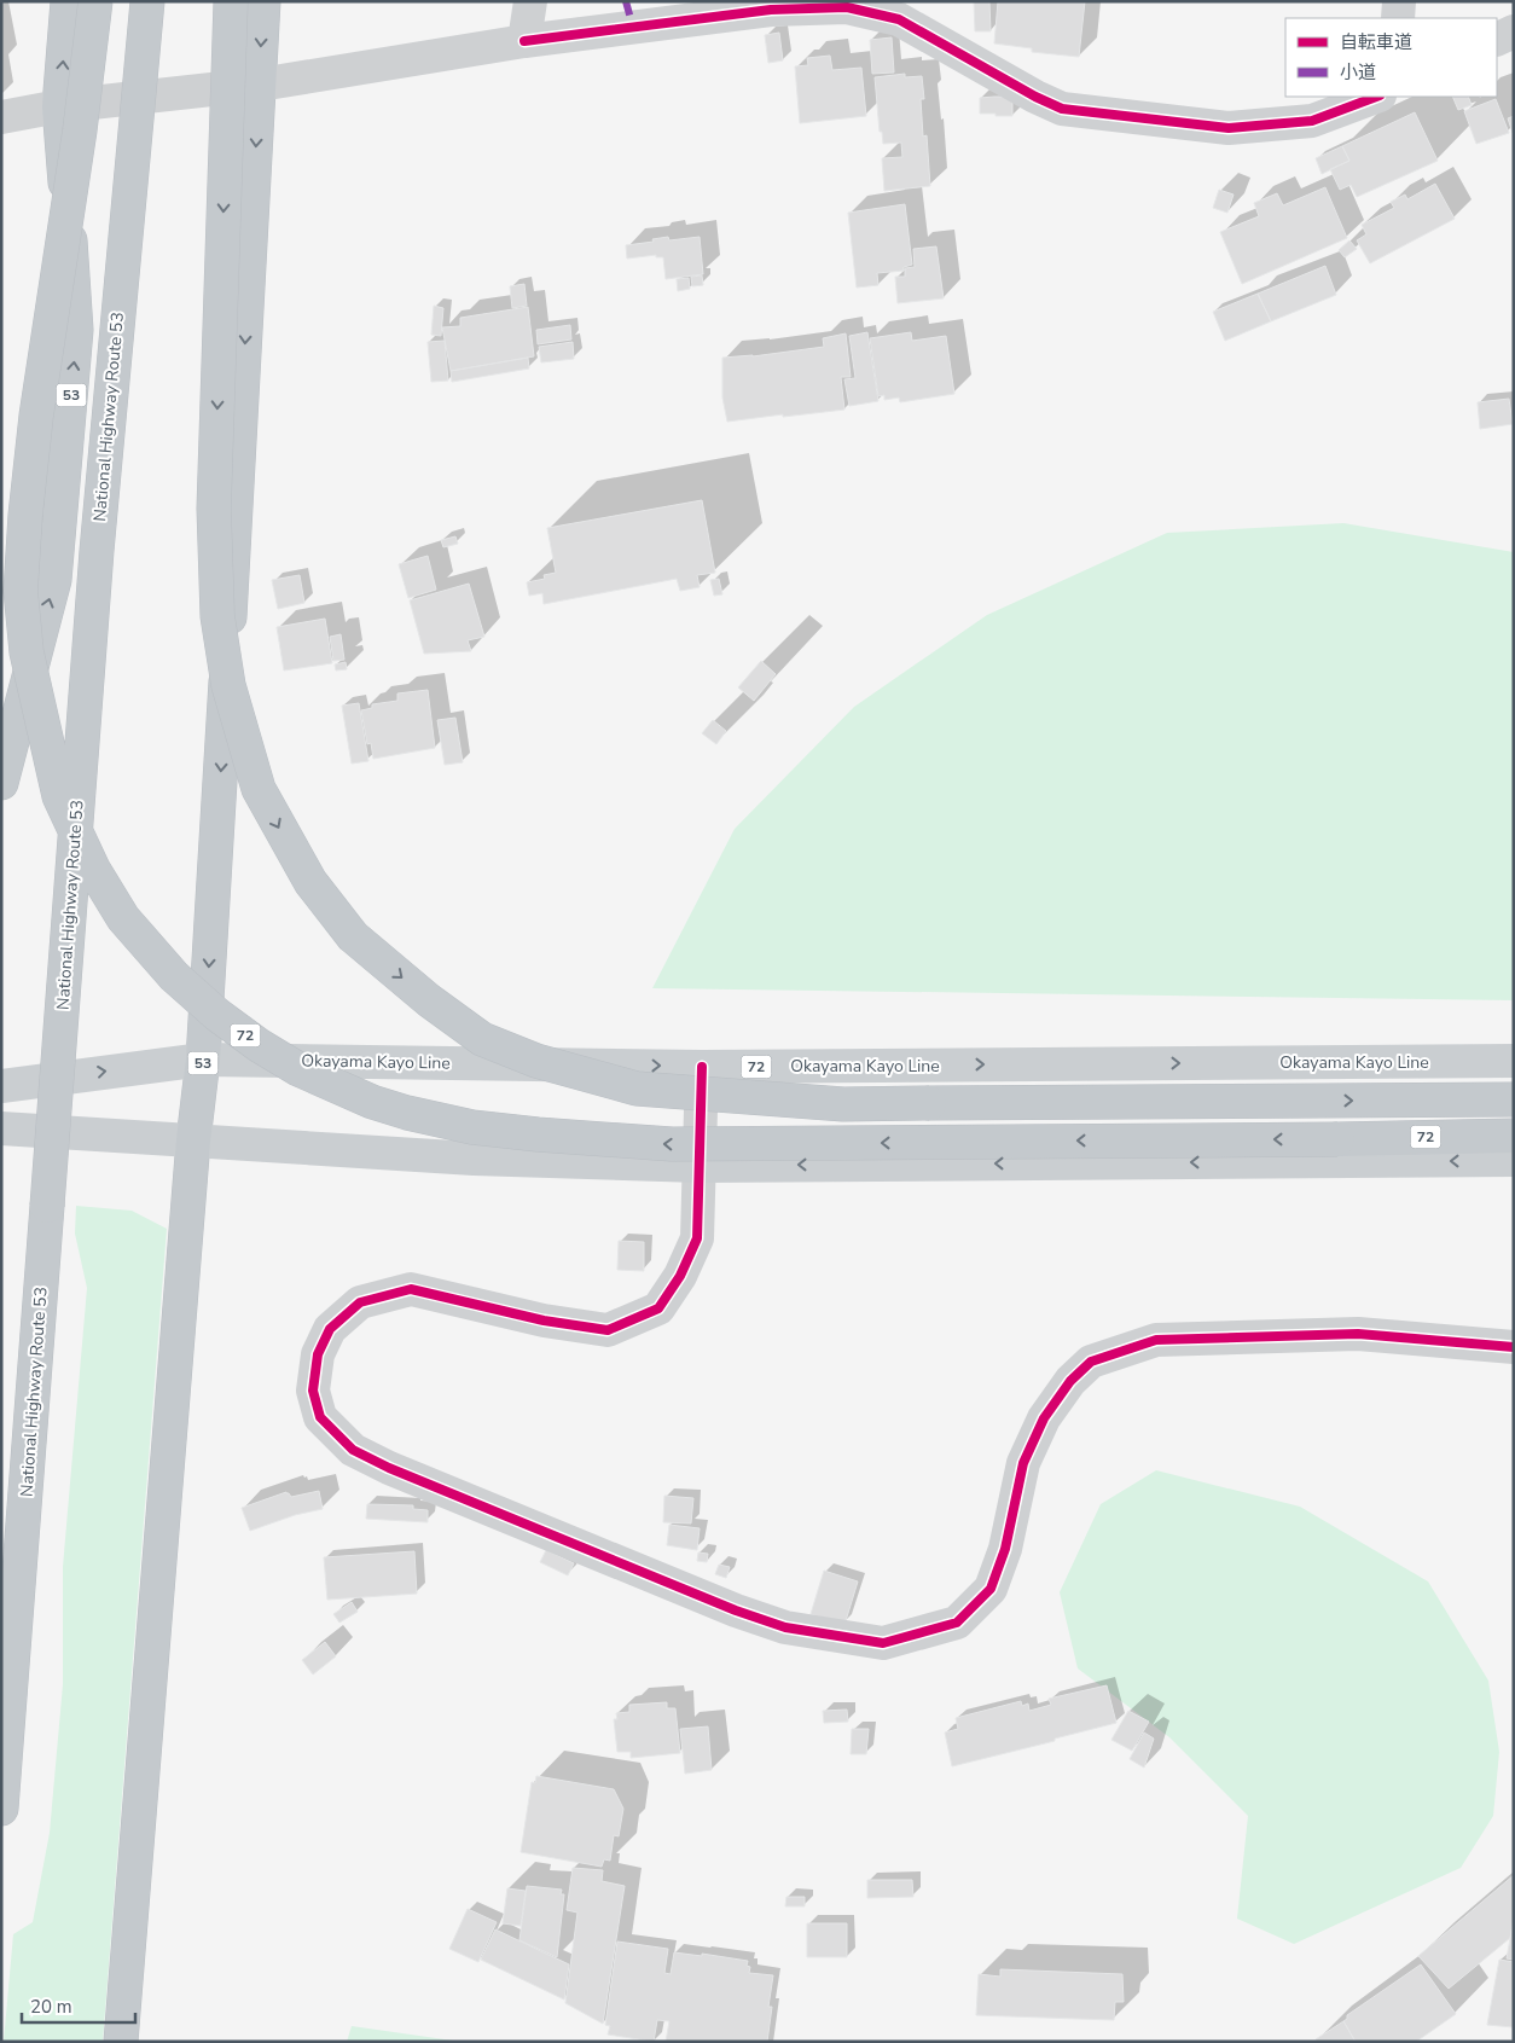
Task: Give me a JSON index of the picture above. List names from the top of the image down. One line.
{"streets":{"highway":["53","National Highway Route 53","72"],"main road":["Okayama Kayo Line"]},"crossings":[["53","72"],["53","Okayama Kayo Line"]],"legend":["自転車道","小道"],"scale_bar":"20 m"}
